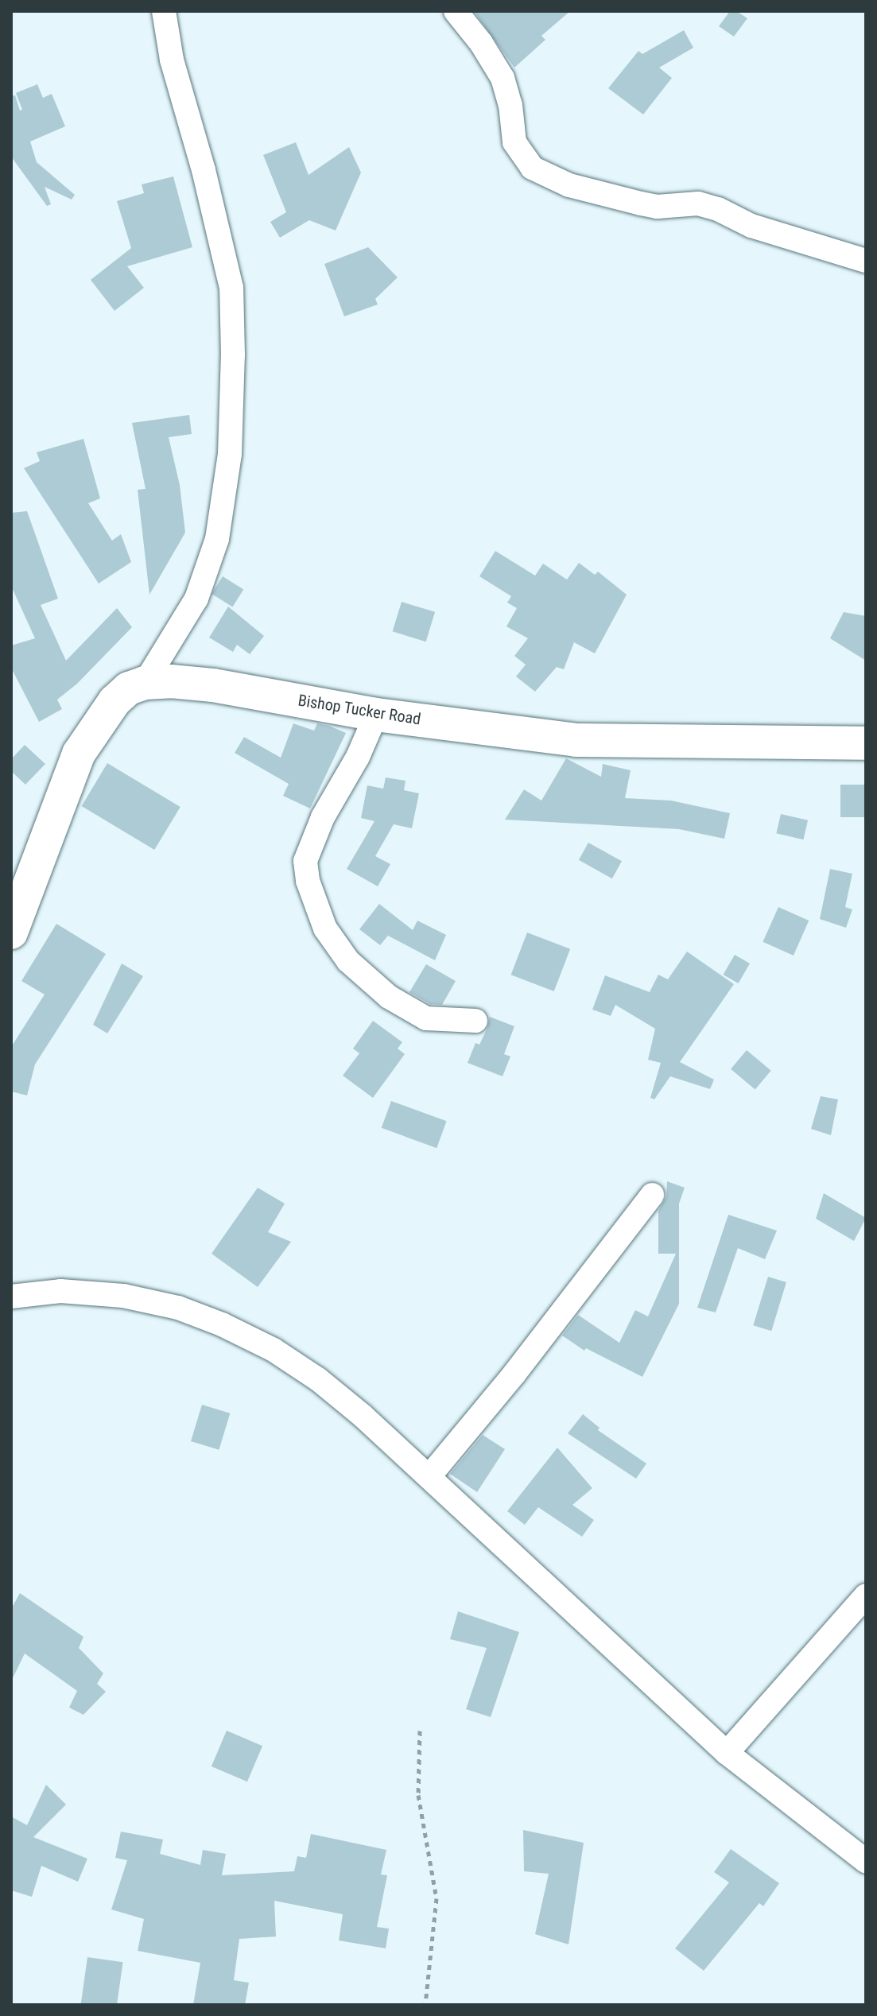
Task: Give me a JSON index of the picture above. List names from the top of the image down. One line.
{"streets":{"main road":["Bishop Tucker Road"]}}
